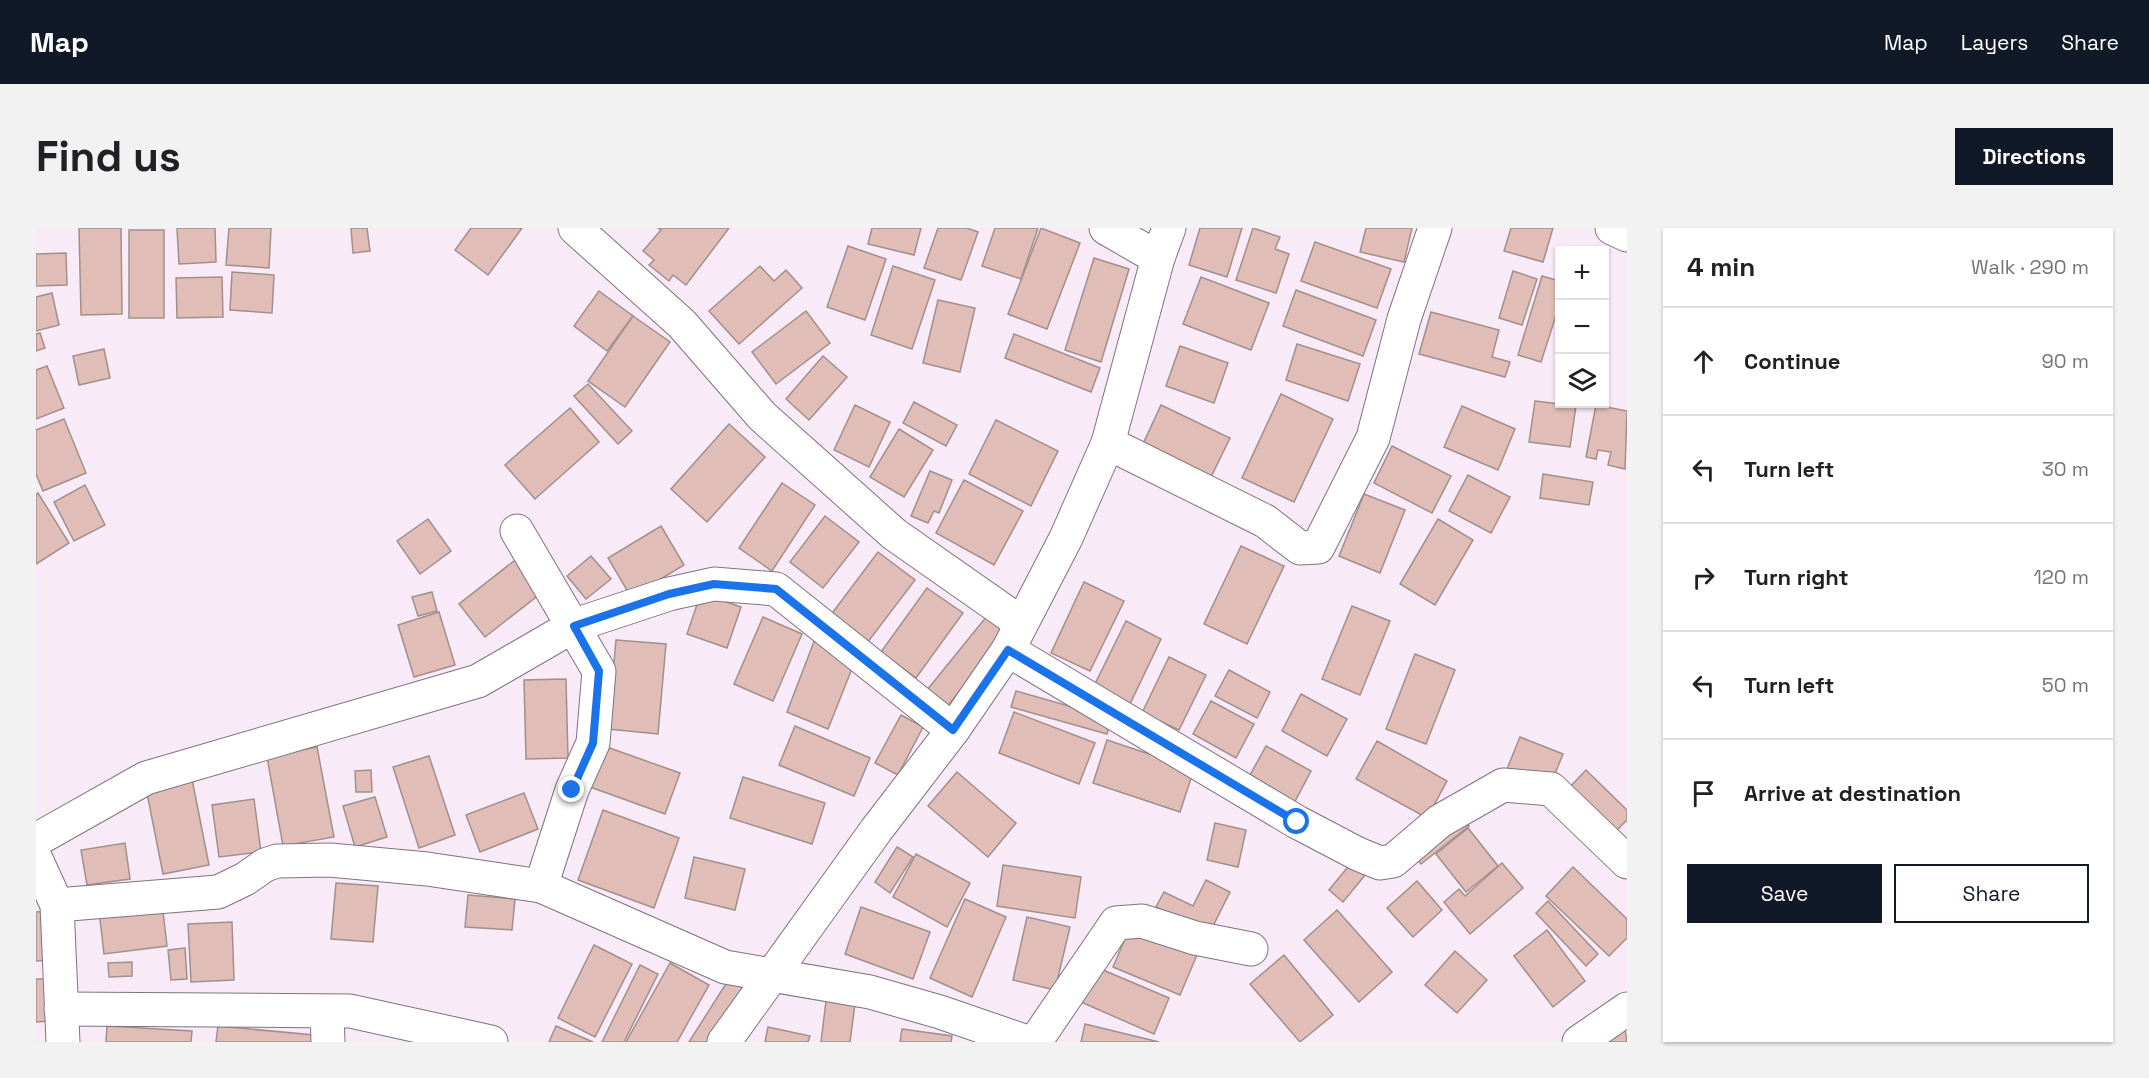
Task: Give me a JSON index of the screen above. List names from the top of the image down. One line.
{"page":{"header":"Map","nav":["Map","Layers","Share"],"buttons":["Directions",["Save","Share"]],"title":"Find us","heading":["4 min","Walk · 290 m"],"map_buttons":["+","−"],"list":[["Continue","90 m"],["Turn left","30 m"],["Turn right","120 m"],["Turn left","50 m"],"Arrive at destination"]}}
